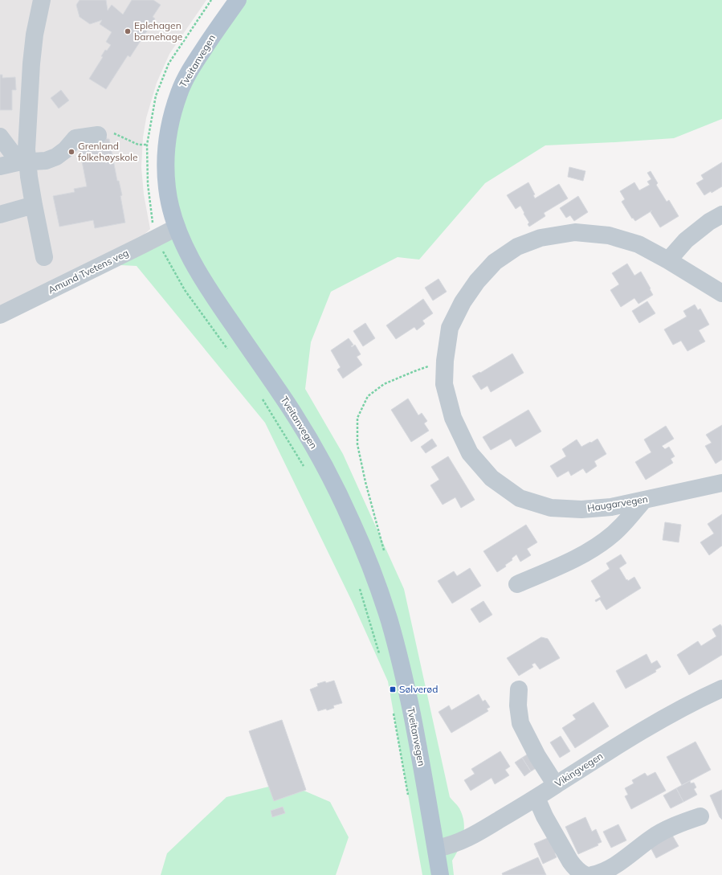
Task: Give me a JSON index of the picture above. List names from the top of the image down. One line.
{"streets":{"main road":["Tveitanvegen"],"street":["Amund Tvetens veg","Haugarvegen","Vikingvegen"]},"crossings":[["Tveitanvegen","Amund Tvetens veg"],["Tveitanvegen","Vikingvegen"]],"places":{"other":["Eplehagen barnehage","Grenland folkehøyskole"],"transit":["Sølverød"]}}
